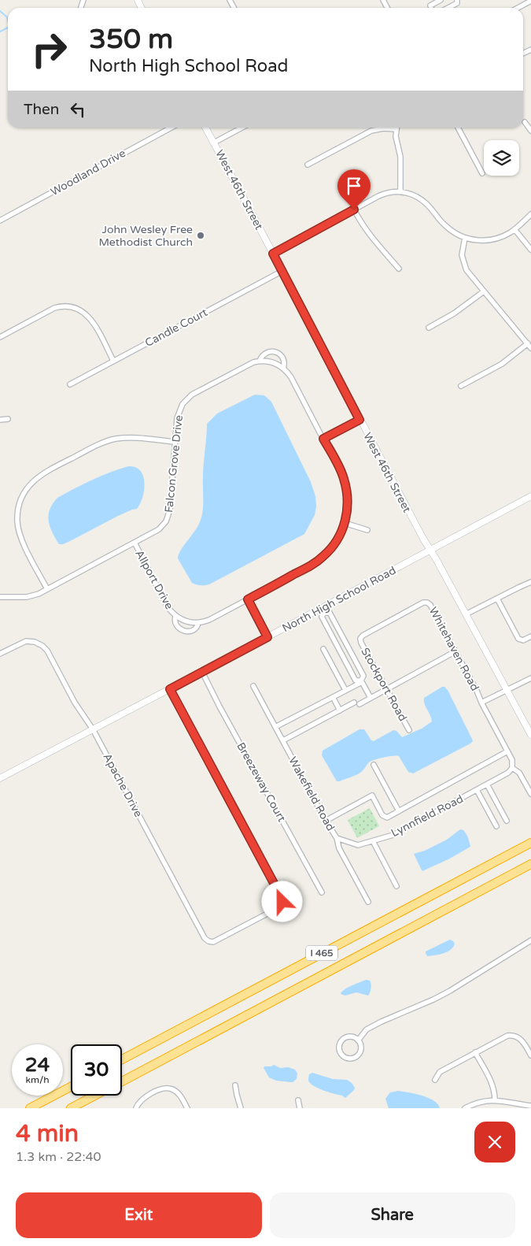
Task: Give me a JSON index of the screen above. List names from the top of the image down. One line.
{"streets":{"highway":["I 465"],"street":["Woodland Drive","West 46th Street","Candle Court","Falcon Grove Drive","Allport Drive","North High School Road","Whitehaven Road","Stockport Road","Breezeway Court","Apache Drive","Wakefield Road","Lynnfield Road"]},"crossings":[["West 46th Street","Candle Court"],["West 46th Street","North High School Road"],["West 46th Street","Whitehaven Road"],["Falcon Grove Drive","Allport Drive"],["North High School Road","Breezeway Court"],["North High School Road","Apache Drive"],["Whitehaven Road","Stockport Road"],["Whitehaven Road","Lynnfield Road"],["Wakefield Road","Lynnfield Road"]],"places":["John Wesley Free Methodist Church"],"page":{"turn":["350 m","North High School Road"],"then":"Then","speed":"24 km/h","limit":"30","heading":["4 min","1.3 km · 22:40"],"buttons":["Exit","Share"]}}
